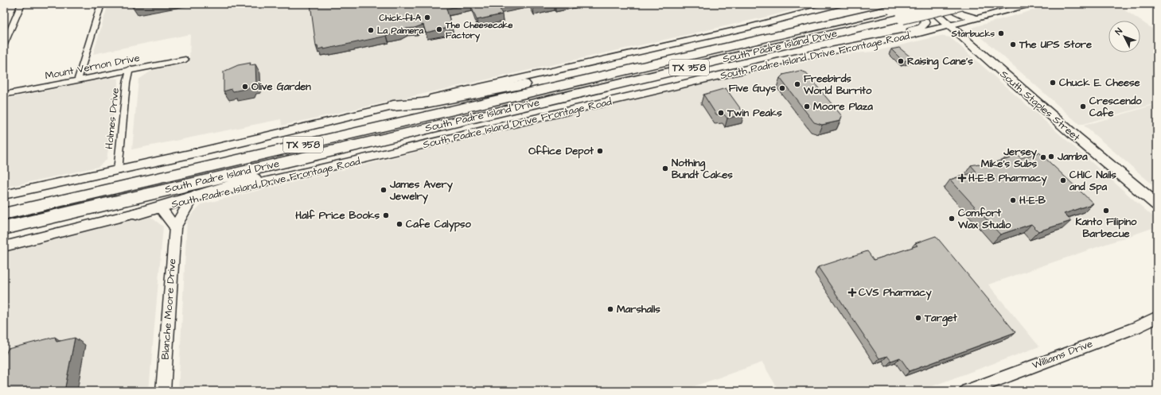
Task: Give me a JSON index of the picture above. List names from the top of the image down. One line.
{"streets":{"highway":["South Padre Island Drive","TX 358"],"main road":["South Padre Island Drive Frontage Road","South Staples Street","Blanche Moore Drive","Williams Drive"],"street":["Mount Vernon Drive","Holmes Drive"]},"crossings":[["South Padre Island Drive Frontage Road","South Staples Street"],["South Padre Island Drive Frontage Road","Blanche Moore Drive"],["Mount Vernon Drive","Holmes Drive"]],"places":{"other":["Chick-fil-A","The Cheesecake Factory","La Palmera","Starbucks","The UPS Store","Raising Cane's","Chuck E. Cheese","Freebirds World Burrito","Olive Garden","Five Guys","Moore Plaza","Crescendo Cafe","Twin Peaks","Office Depot","Jamba","Jersey Mike's Subs","Nothing Bundt Cakes","CHIC Nails and Spa","James Avery Jewelry","H-E-B","Kanto Filipino Barbecue","Half Price Books","Comfort Wax Studio","Cafe Calypso","Marshalls","Target"],"health":["H-E-B Pharmacy","CVS Pharmacy"]},"north":"top left"}
